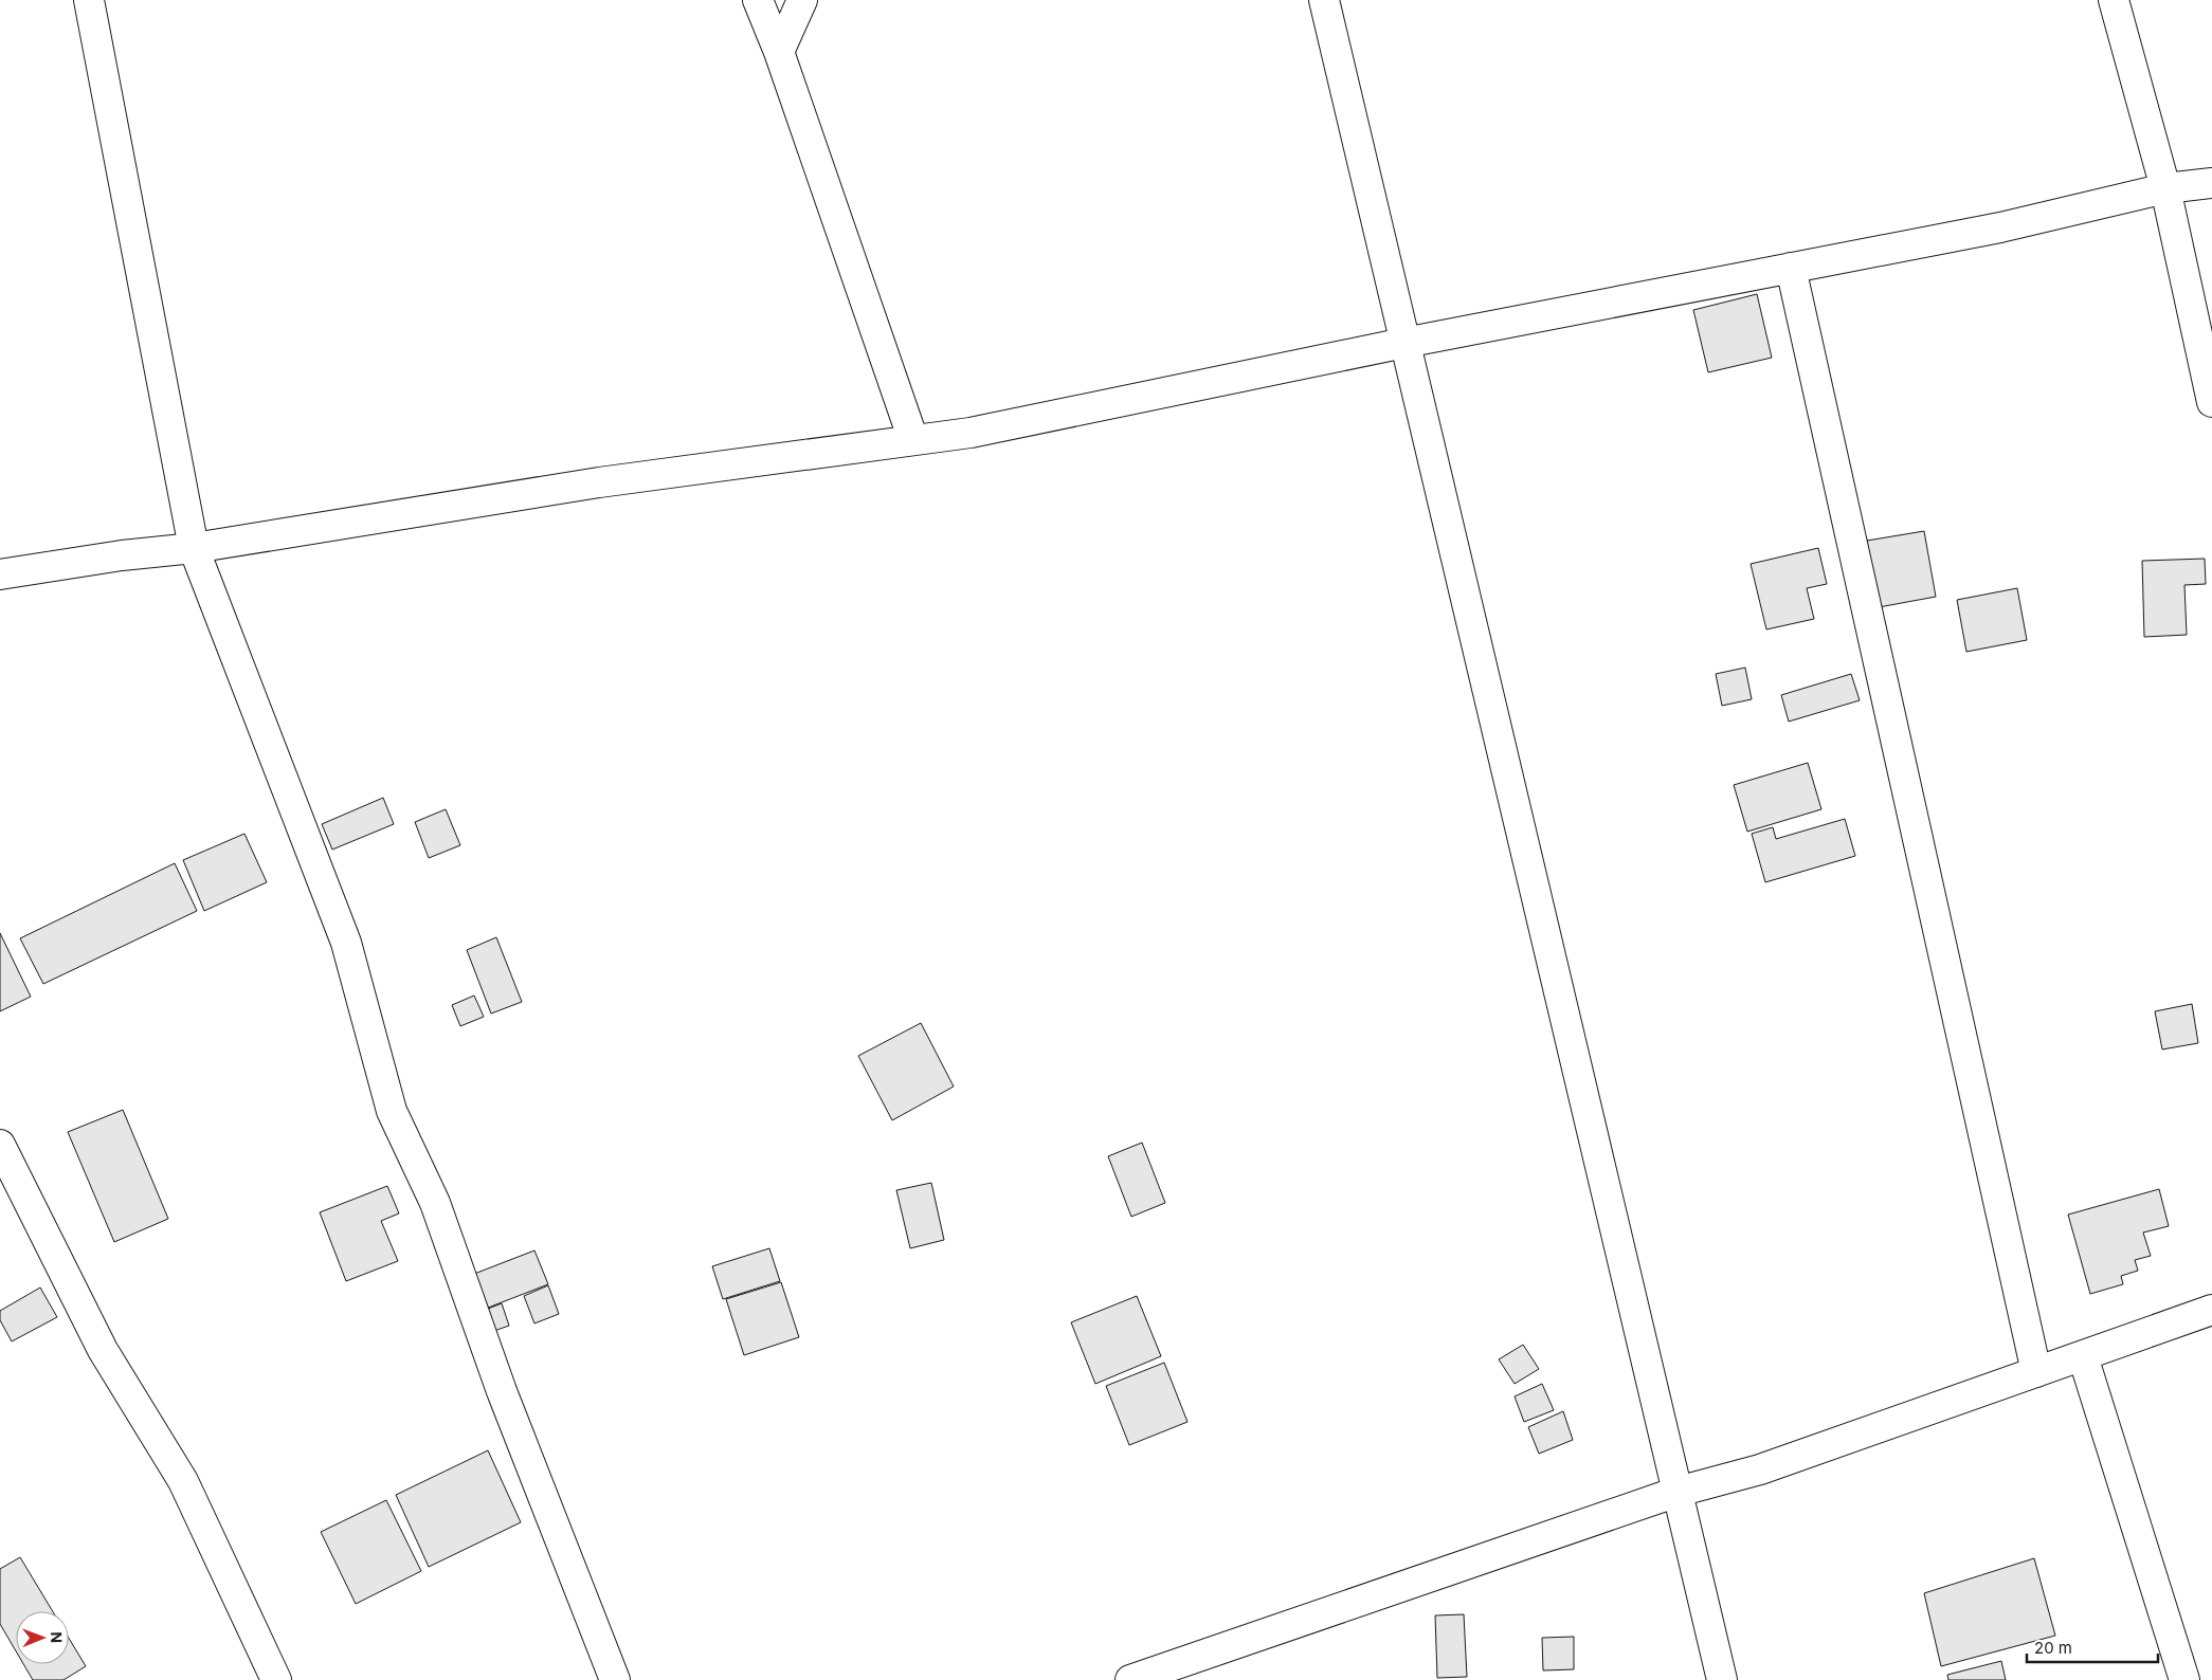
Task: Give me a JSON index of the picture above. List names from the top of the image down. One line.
{"scale_bar":"20 m","north":"right"}
